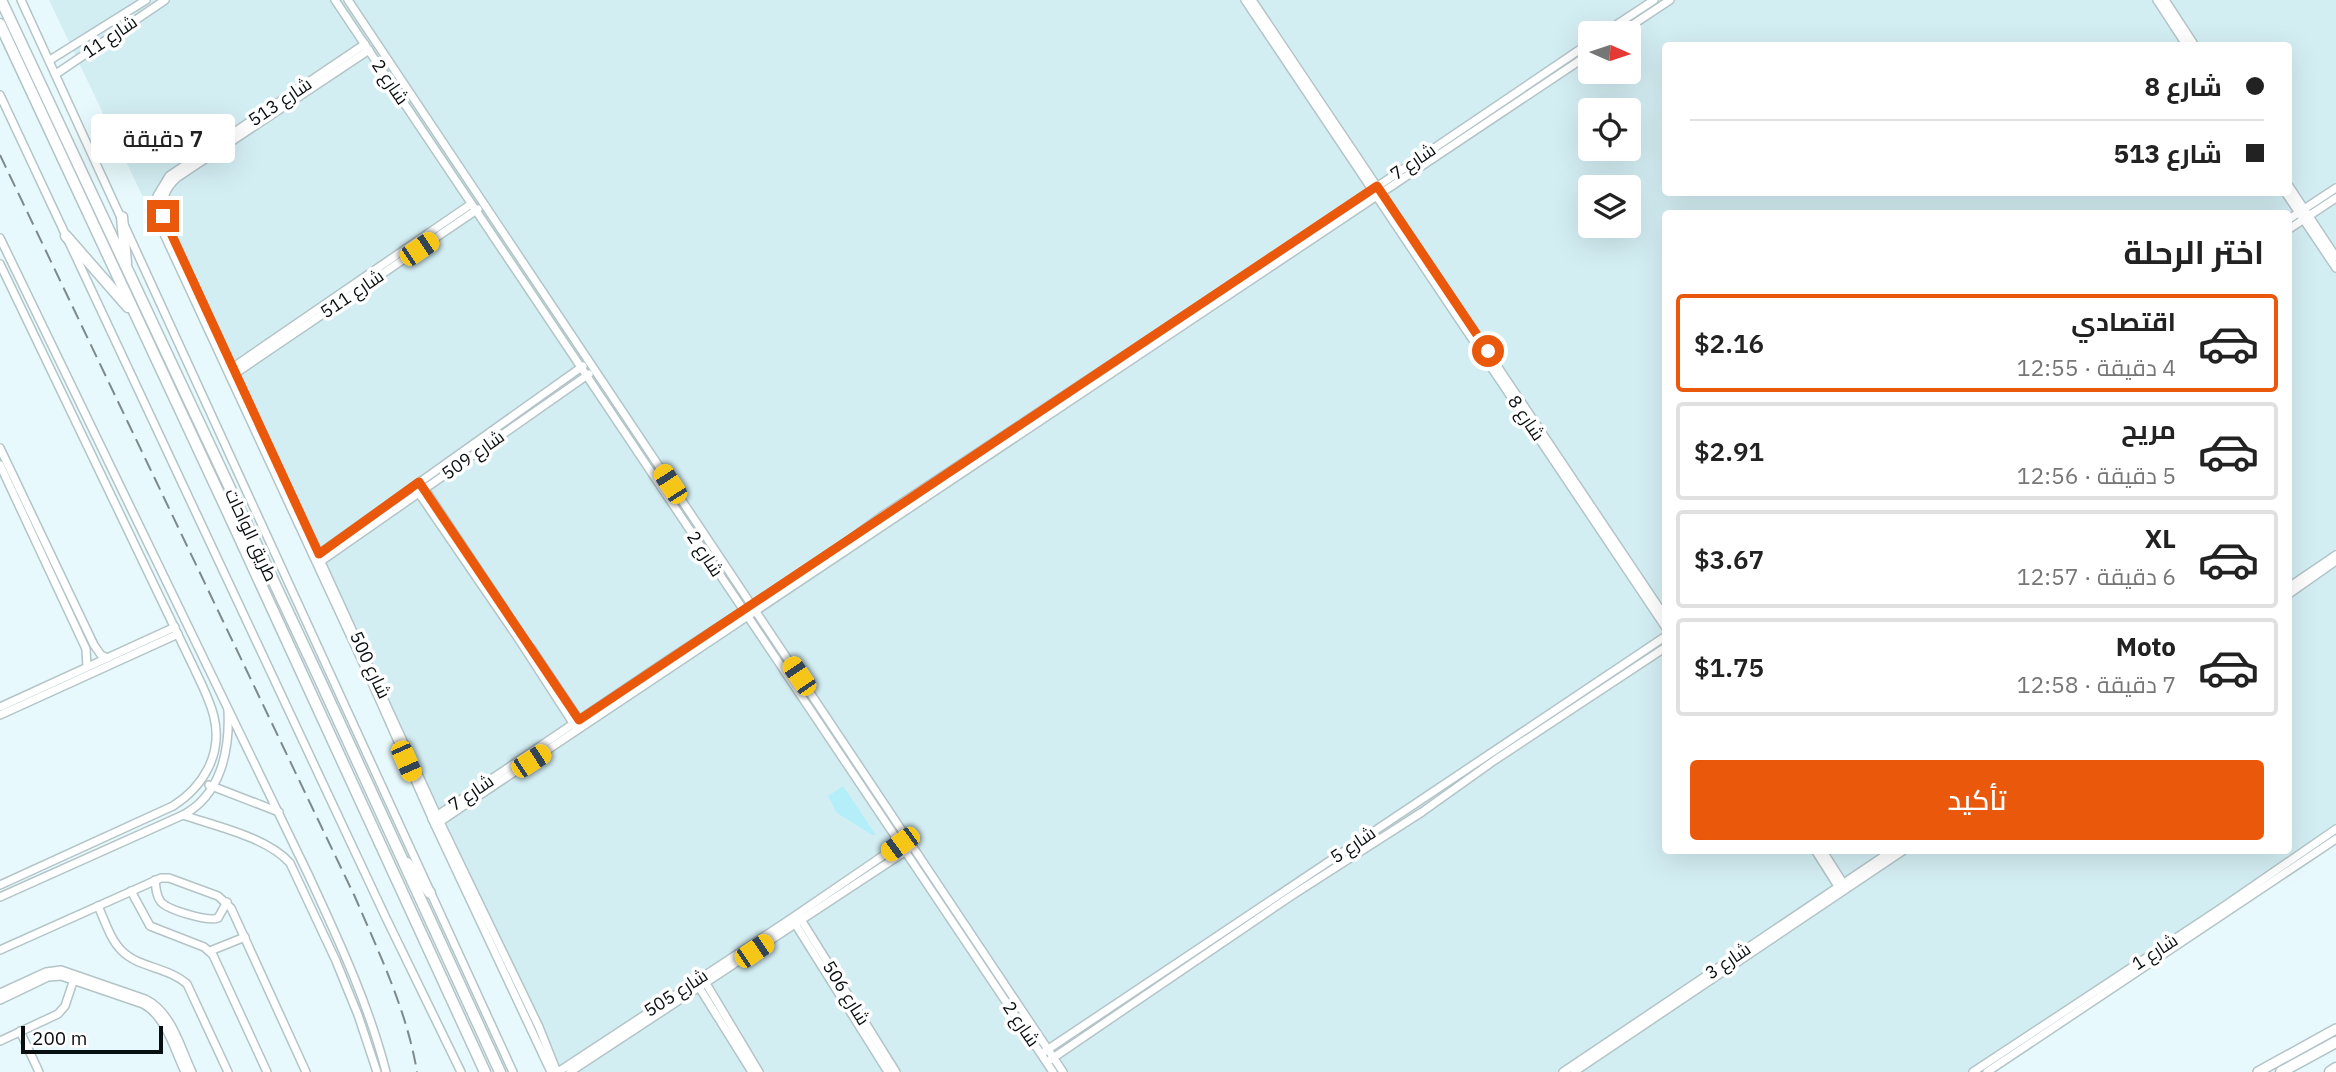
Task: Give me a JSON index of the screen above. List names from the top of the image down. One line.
{"streets":{"highway":["طريق الواحات"],"street":["شارع 11","شارع 2","شارع 513","شارع 7","شارع 511","شارع 8","شارع 509","شارع 500","شارع 5","شارع 1","شارع 3","شارع 505","شارع 506"]},"crossings":[["شارع 11","طريق الواحات"],["شارع 2","شارع 513"],["شارع 2","شارع 7"],["شارع 2","شارع 511"],["شارع 2","شارع 509"],["شارع 2","شارع 5"],["شارع 2","شارع 505"],["شارع 513","شارع 500"],["شارع 7","شارع 8"],["شارع 7","شارع 500"],["شارع 511","شارع 500"],["شارع 509","شارع 500"],["شارع 500","شارع 505"],["شارع 505","شارع 506"]],"scale_bar":"200 m","north":"right","page":{"banner":["شارع 8","شارع 513"],"bubble":"7 دقيقة","heading":"اختر الرحلة","list":[{"name":"اقتصادي","note":"4 دقيقة · 12:55","value":"$2.16"},{"name":"مريح","note":"5 دقيقة · 12:56","value":"$2.91"},{"name":"XL","note":"6 دقيقة · 12:57","value":"$3.67"},{"name":"Moto","note":"7 دقيقة · 12:58","value":"$1.75"}],"buttons":"تأكيد","scale":"200 m"}}
